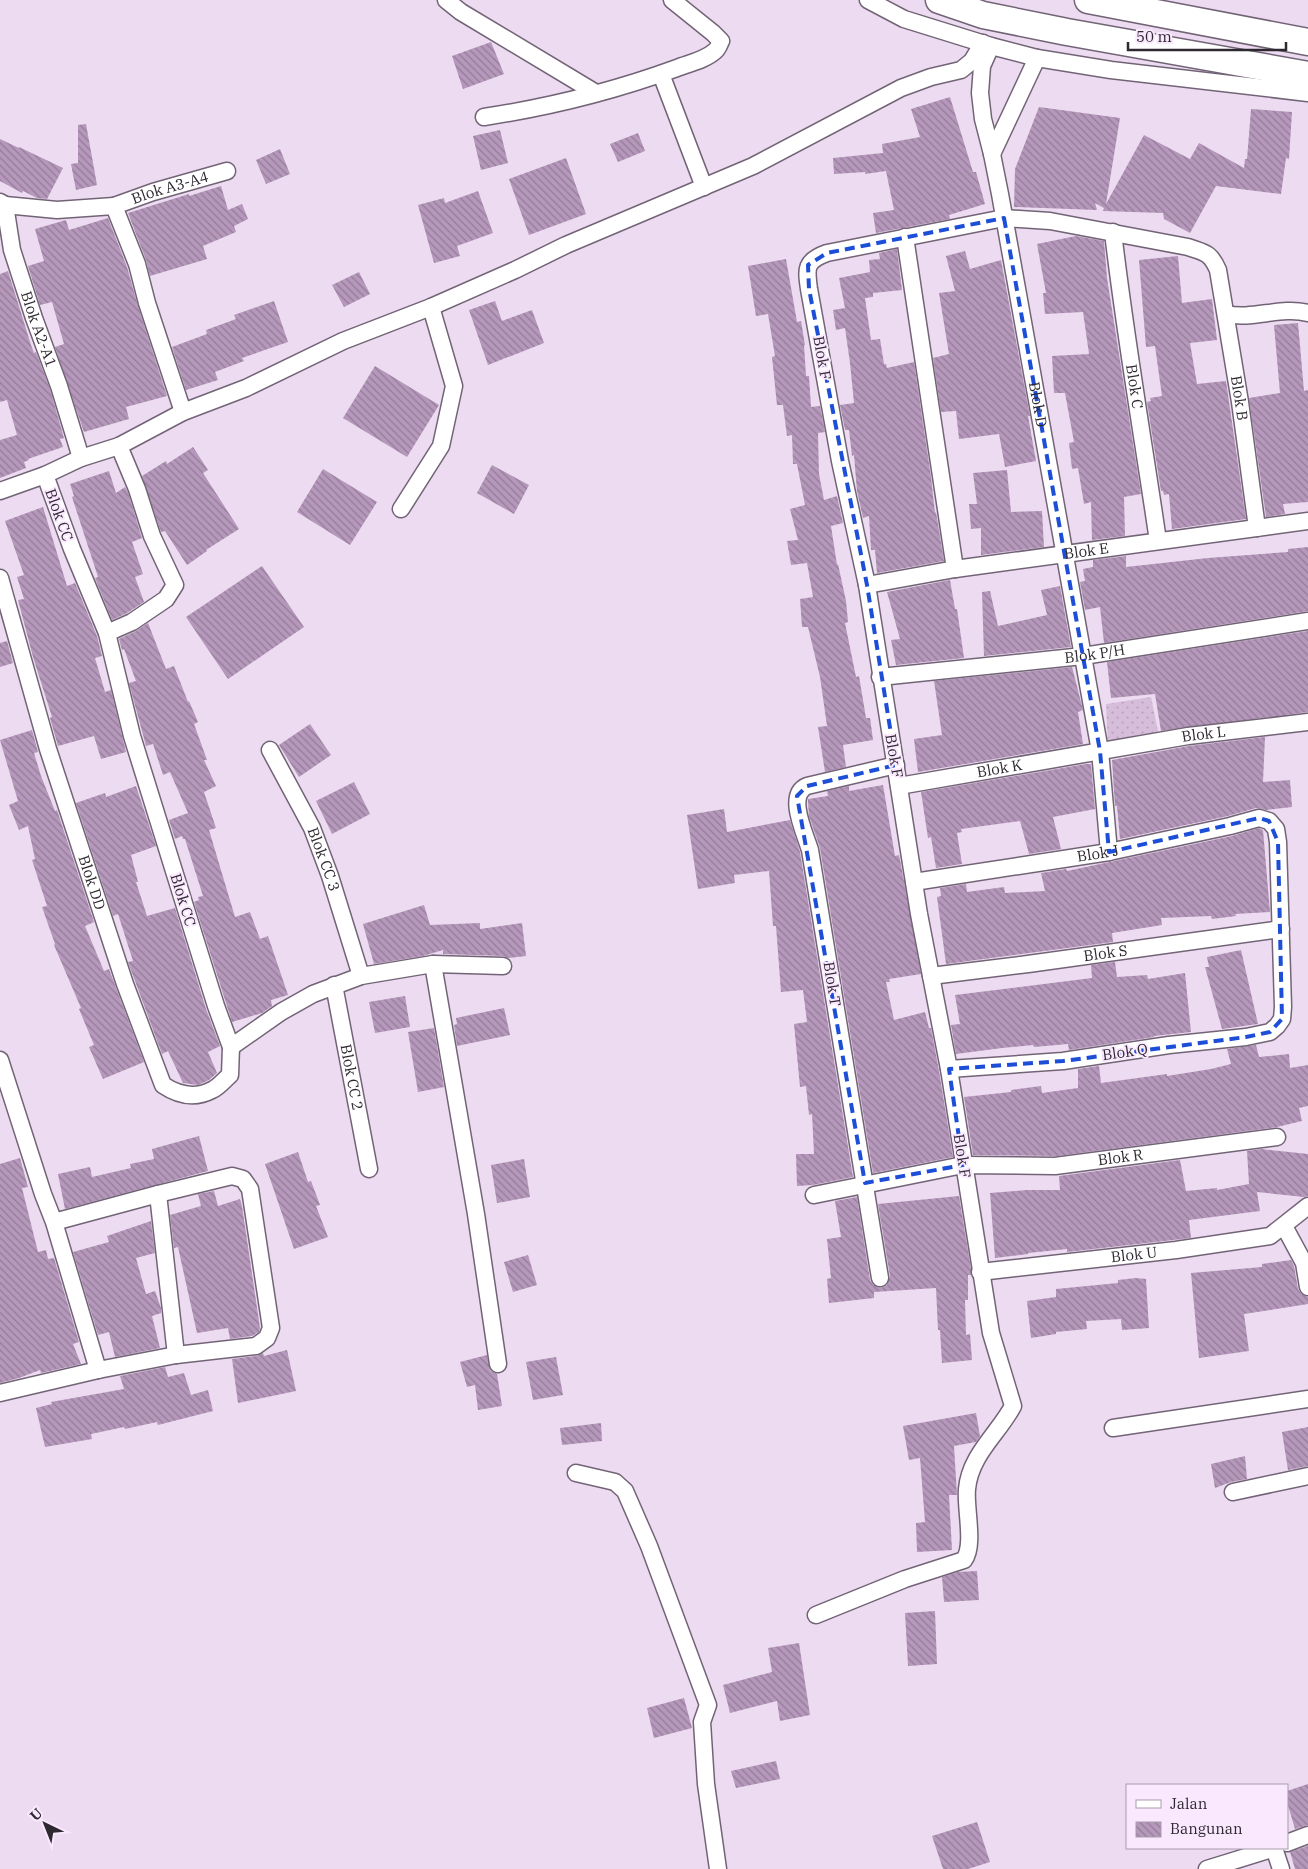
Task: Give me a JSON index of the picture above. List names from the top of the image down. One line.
{"streets":{"street":["Blok A3-A4","Blok A2-A1","Blok F","Blok C","Blok B","Blok D","Blok CC","Blok E","Blok P/H","Blok L","Blok K","Blok J","Blok CC 3","Blok DD","Blok S","Blok T","Blok Q","Blok CC 2","Blok R","Blok U"]},"crossings":[["Blok A3-A4","Blok A2-A1"],["Blok F","Blok E"],["Blok F","Blok P/H"],["Blok F","Blok K"],["Blok F","Blok J"],["Blok F","Blok S"],["Blok F","Blok T"],["Blok F","Blok Q"],["Blok F","Blok R"],["Blok F","Blok U"],["Blok C","Blok B"],["Blok C","Blok E"],["Blok B","Blok E"],["Blok D","Blok E"],["Blok D","Blok P/H"],["Blok D","Blok L"],["Blok D","Blok K"],["Blok D","Blok J"],["Blok CC","Blok DD"],["Blok L","Blok K"],["Blok J","Blok S"],["Blok J","Blok Q"],["Blok S","Blok Q"],["Blok T","Blok R"]],"legend":["Jalan","Bangunan"],"scale_bar":"50 m","north":"top left"}
